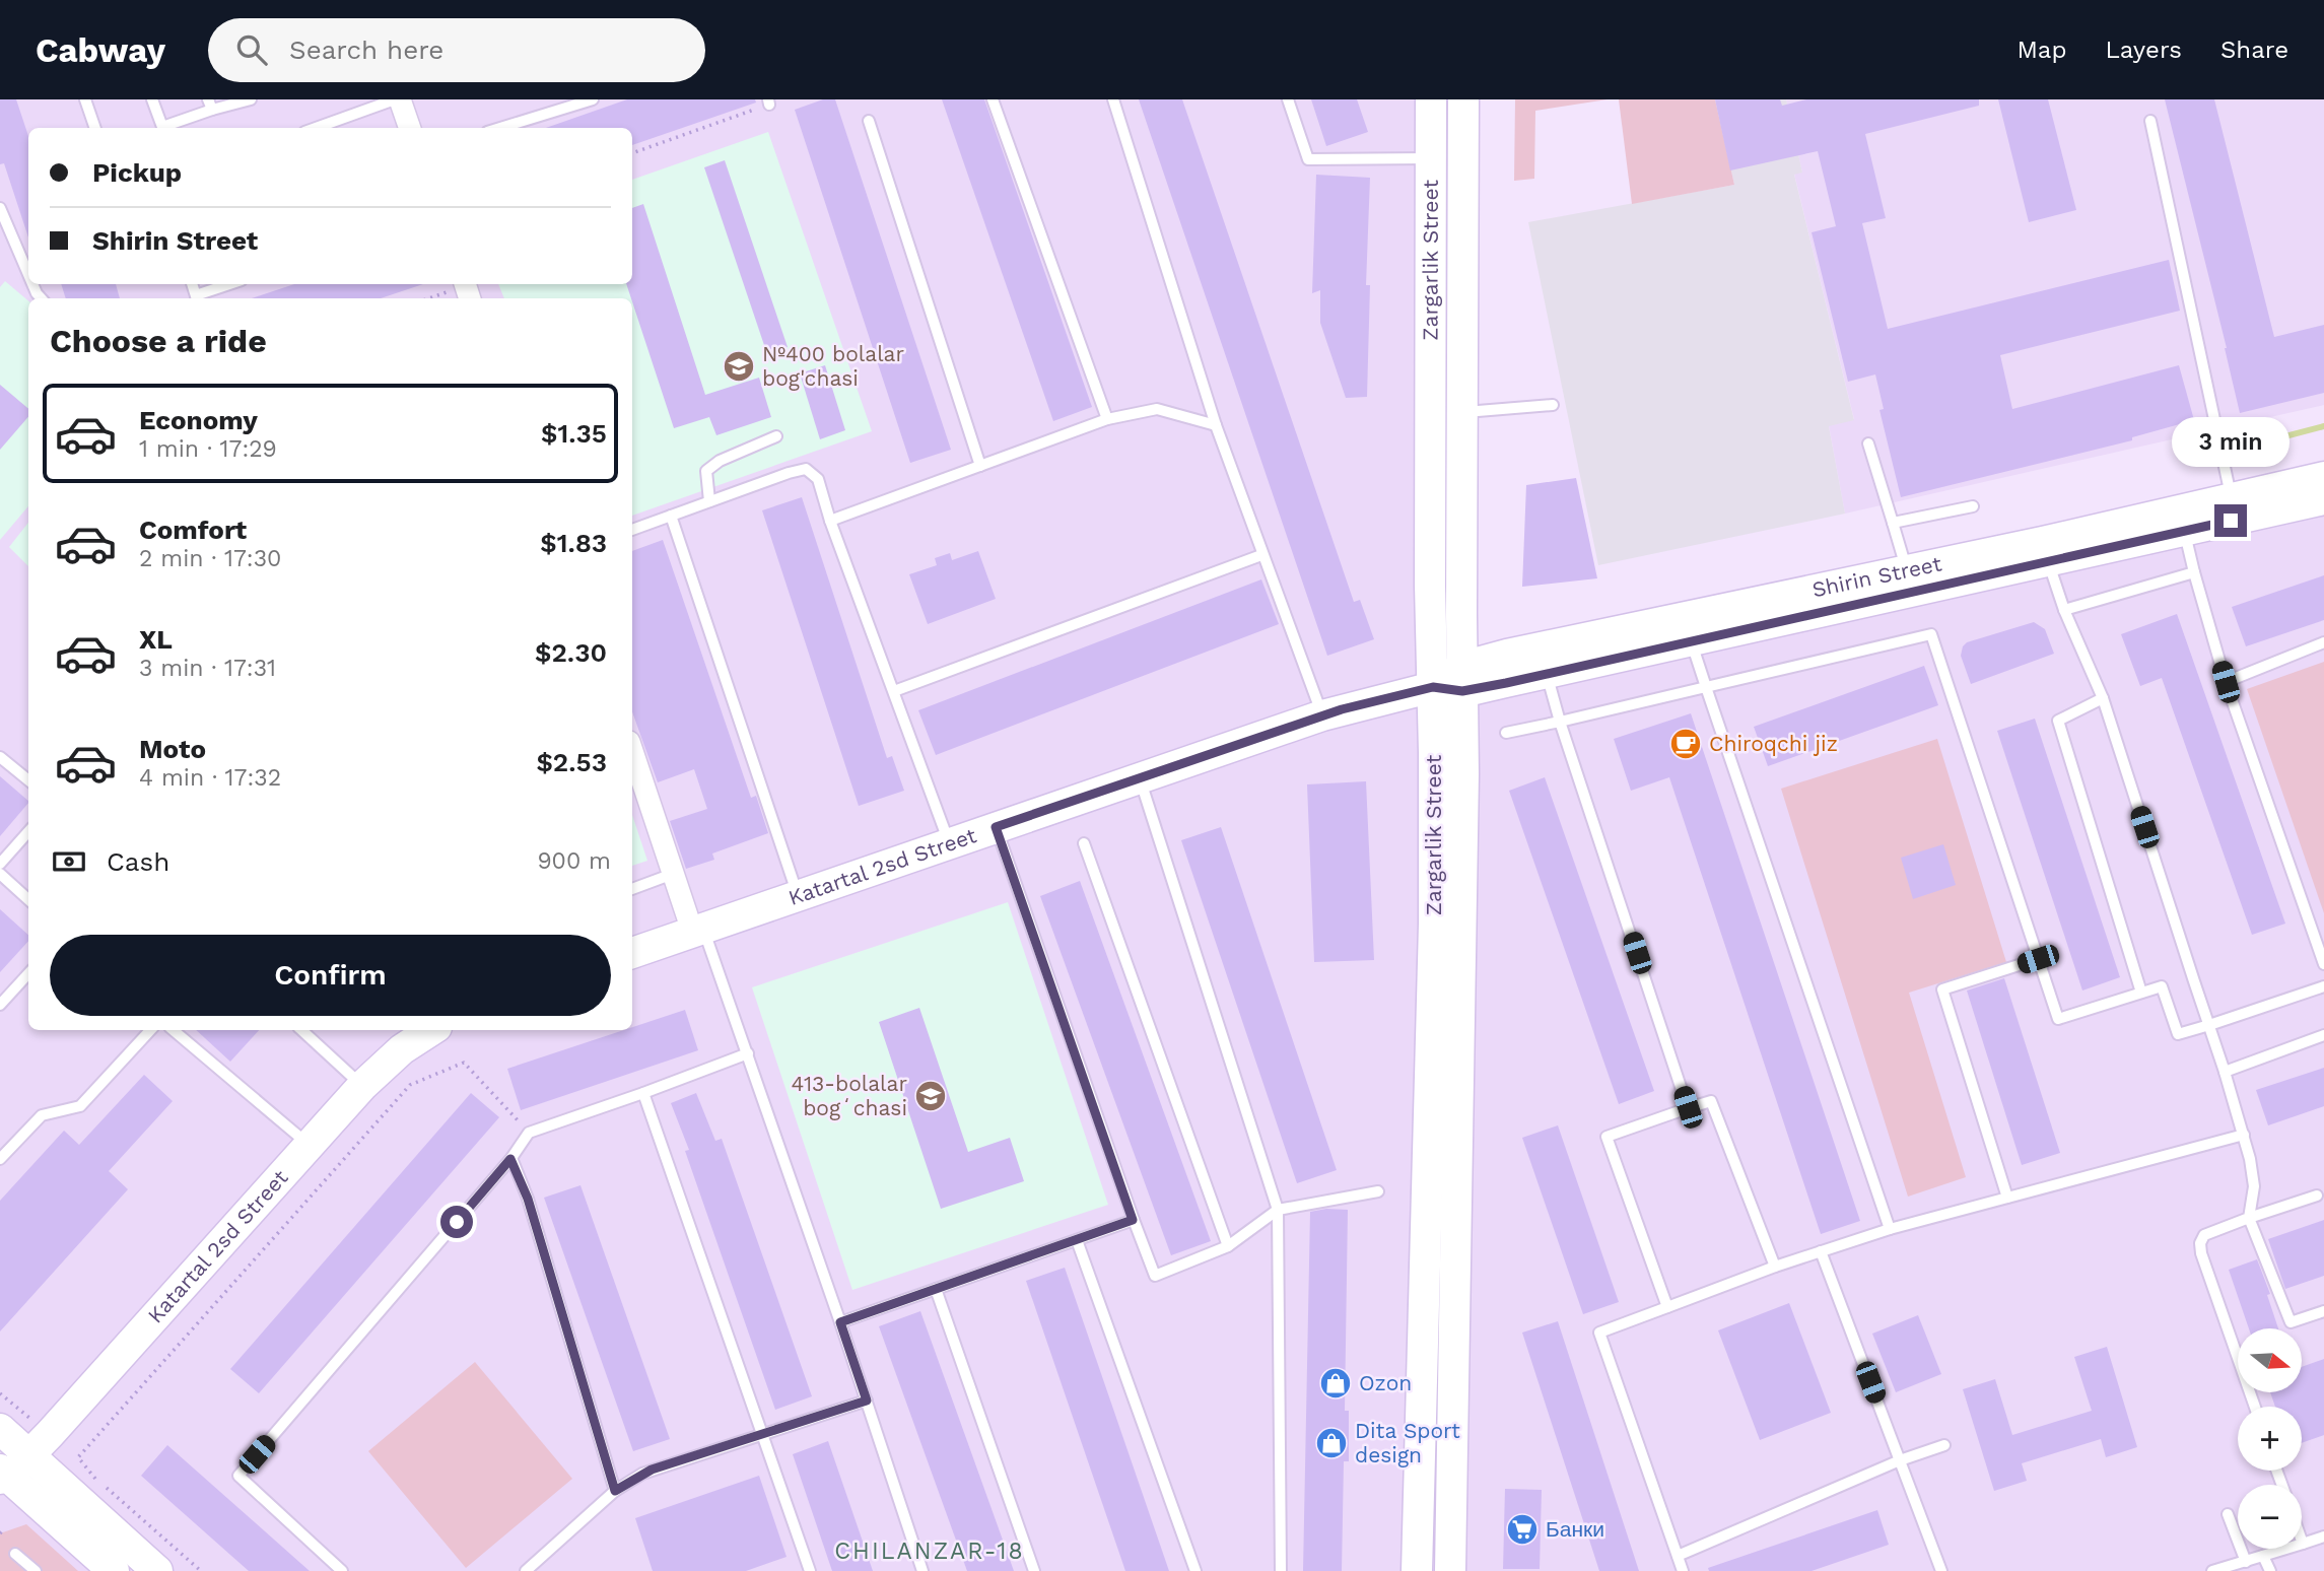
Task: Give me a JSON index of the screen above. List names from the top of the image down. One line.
{"streets":{"main road":["Zargarlik Street","Shirin Street","Katartal 2sd Street"]},"crossings":[["Zargarlik Street","Shirin Street"],["Zargarlik Street","Katartal 2sd Street"],["Shirin Street","Katartal 2sd Street"]],"districts":["CHILANZAR-18"],"places":{"school or university":["№400 bolalar bog'chasi","413-bolalar bogʻchasi"],"cafe":["Chiroqchi jiz"],"shop":["Ozon","Dita Sport design"],"supermarket":["Банки"]},"north":"right","page":{"header":"Cabway","search":"Search here","nav":["Map","Layers","Share"],"banner":["Pickup","Shirin Street"],"heading":"Choose a ride","list":[{"name":"Economy","note":"1 min · 17:29","value":"$1.35"},{"name":"Comfort","note":"2 min · 17:30","value":"$1.83"},{"name":"XL","note":"3 min · 17:31","value":"$2.30"},{"name":"Moto","note":"4 min · 17:32","value":"$2.53"}],"bubble":"3 min","pay":["Cash","900 m"],"buttons":"Confirm","map_buttons":["+","−"]}}
